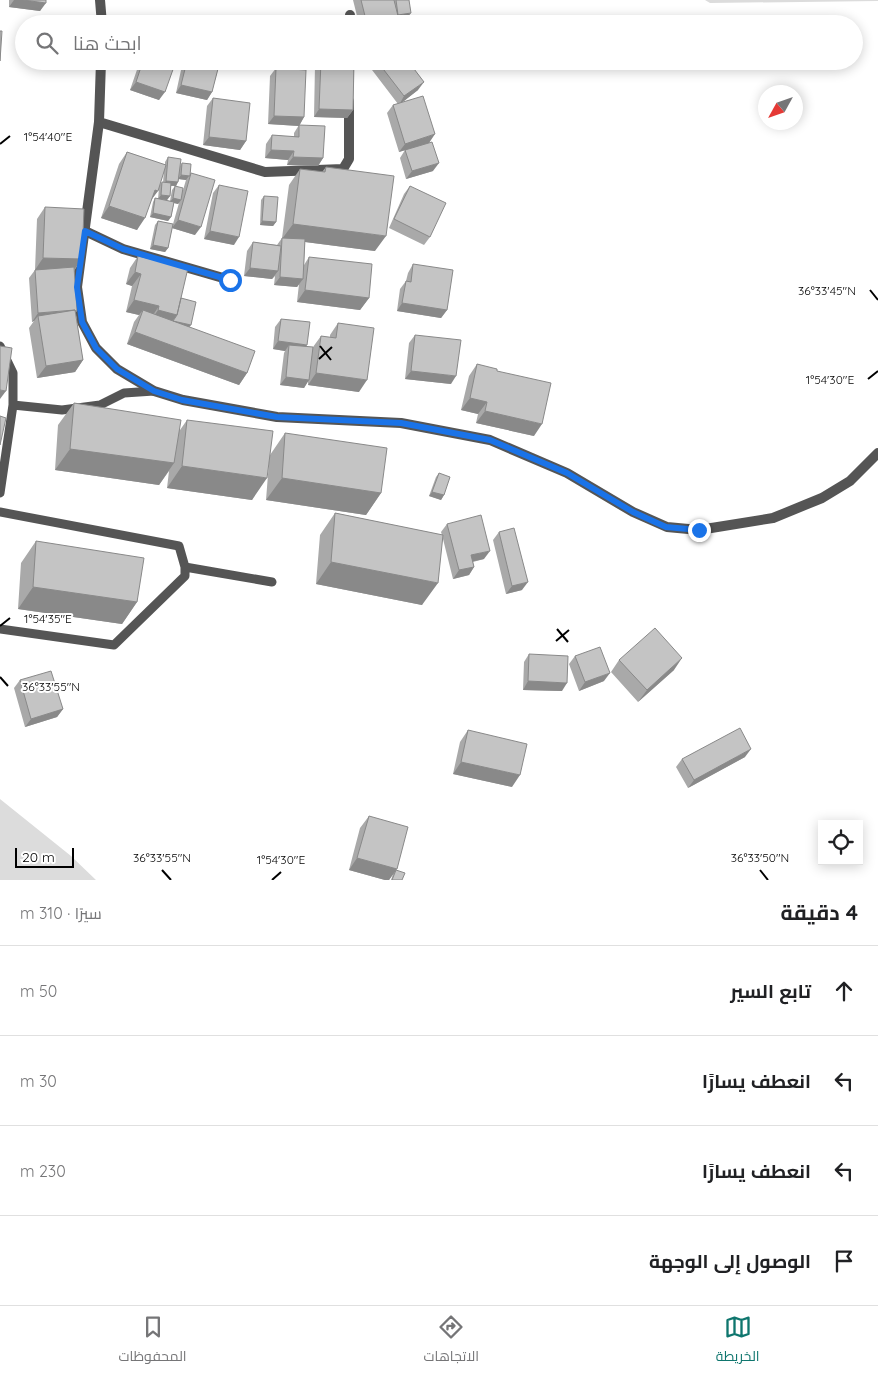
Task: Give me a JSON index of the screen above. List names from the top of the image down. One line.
{"scale_bar":"20 m","north":"bottom left","page":{"search":"ابحث هنا","scale":"20 m","heading":["4 دقيقة","سيرًا · 310 m"],"list":[["تابع السير","50 m"],["انعطف يسارًا","30 m"],["انعطف يسارًا","230 m"],"الوصول إلى الوجهة"],"nav":["الخريطة","الاتجاهات","المحفوظات"]},"coordinates":["1°54'40\"E","36°33'45\"N","1°54'30\"E","1°54'35\"E","36°33'55\"N","36°33'50\"N"]}
